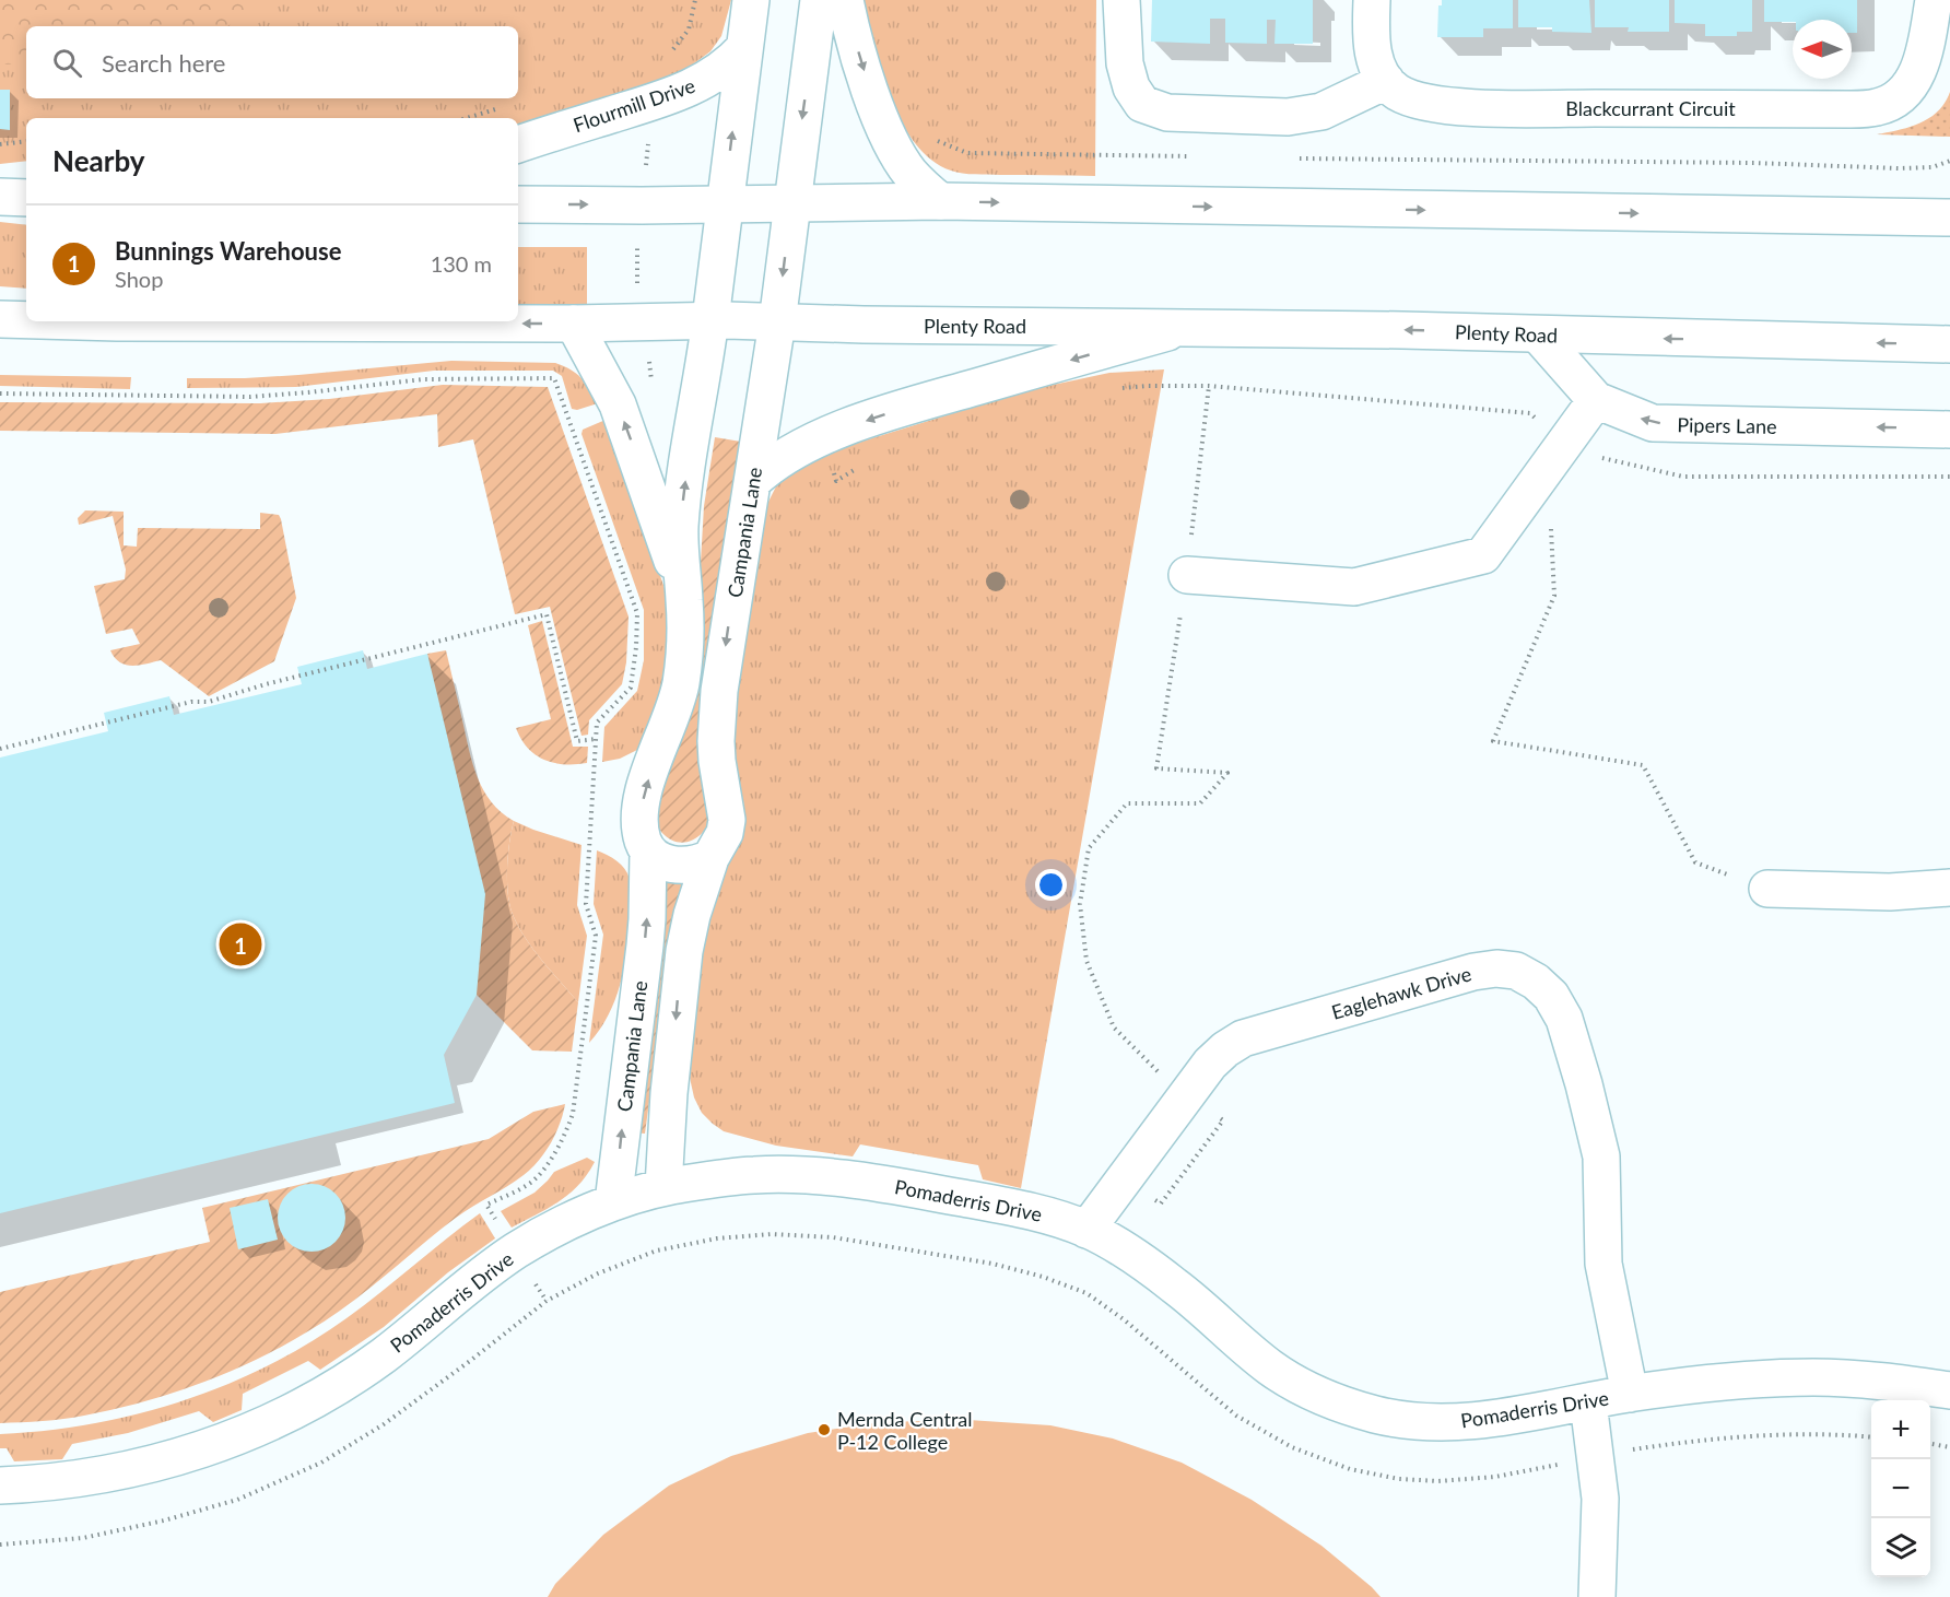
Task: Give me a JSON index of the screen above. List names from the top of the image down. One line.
{"streets":{"main road":["Flourmill Drive","Blackcurrant Circuit","Plenty Road","Pipers Lane","Campania Lane","Eaglehawk Drive","Pomaderris Drive"]},"crossings":[["Plenty Road","Pipers Lane"],["Plenty Road","Campania Lane"],["Campania Lane","Pomaderris Drive"],["Eaglehawk Drive","Pomaderris Drive"]],"places":["Mernda Central P-12 College"],"north":"left","page":{"search":"Search here","heading":"Nearby","list":[{"mark":"1","name":"Bunnings Warehouse","note":"Shop","value":"130 m"}],"pins":"1","map_buttons":["+","−"]}}
